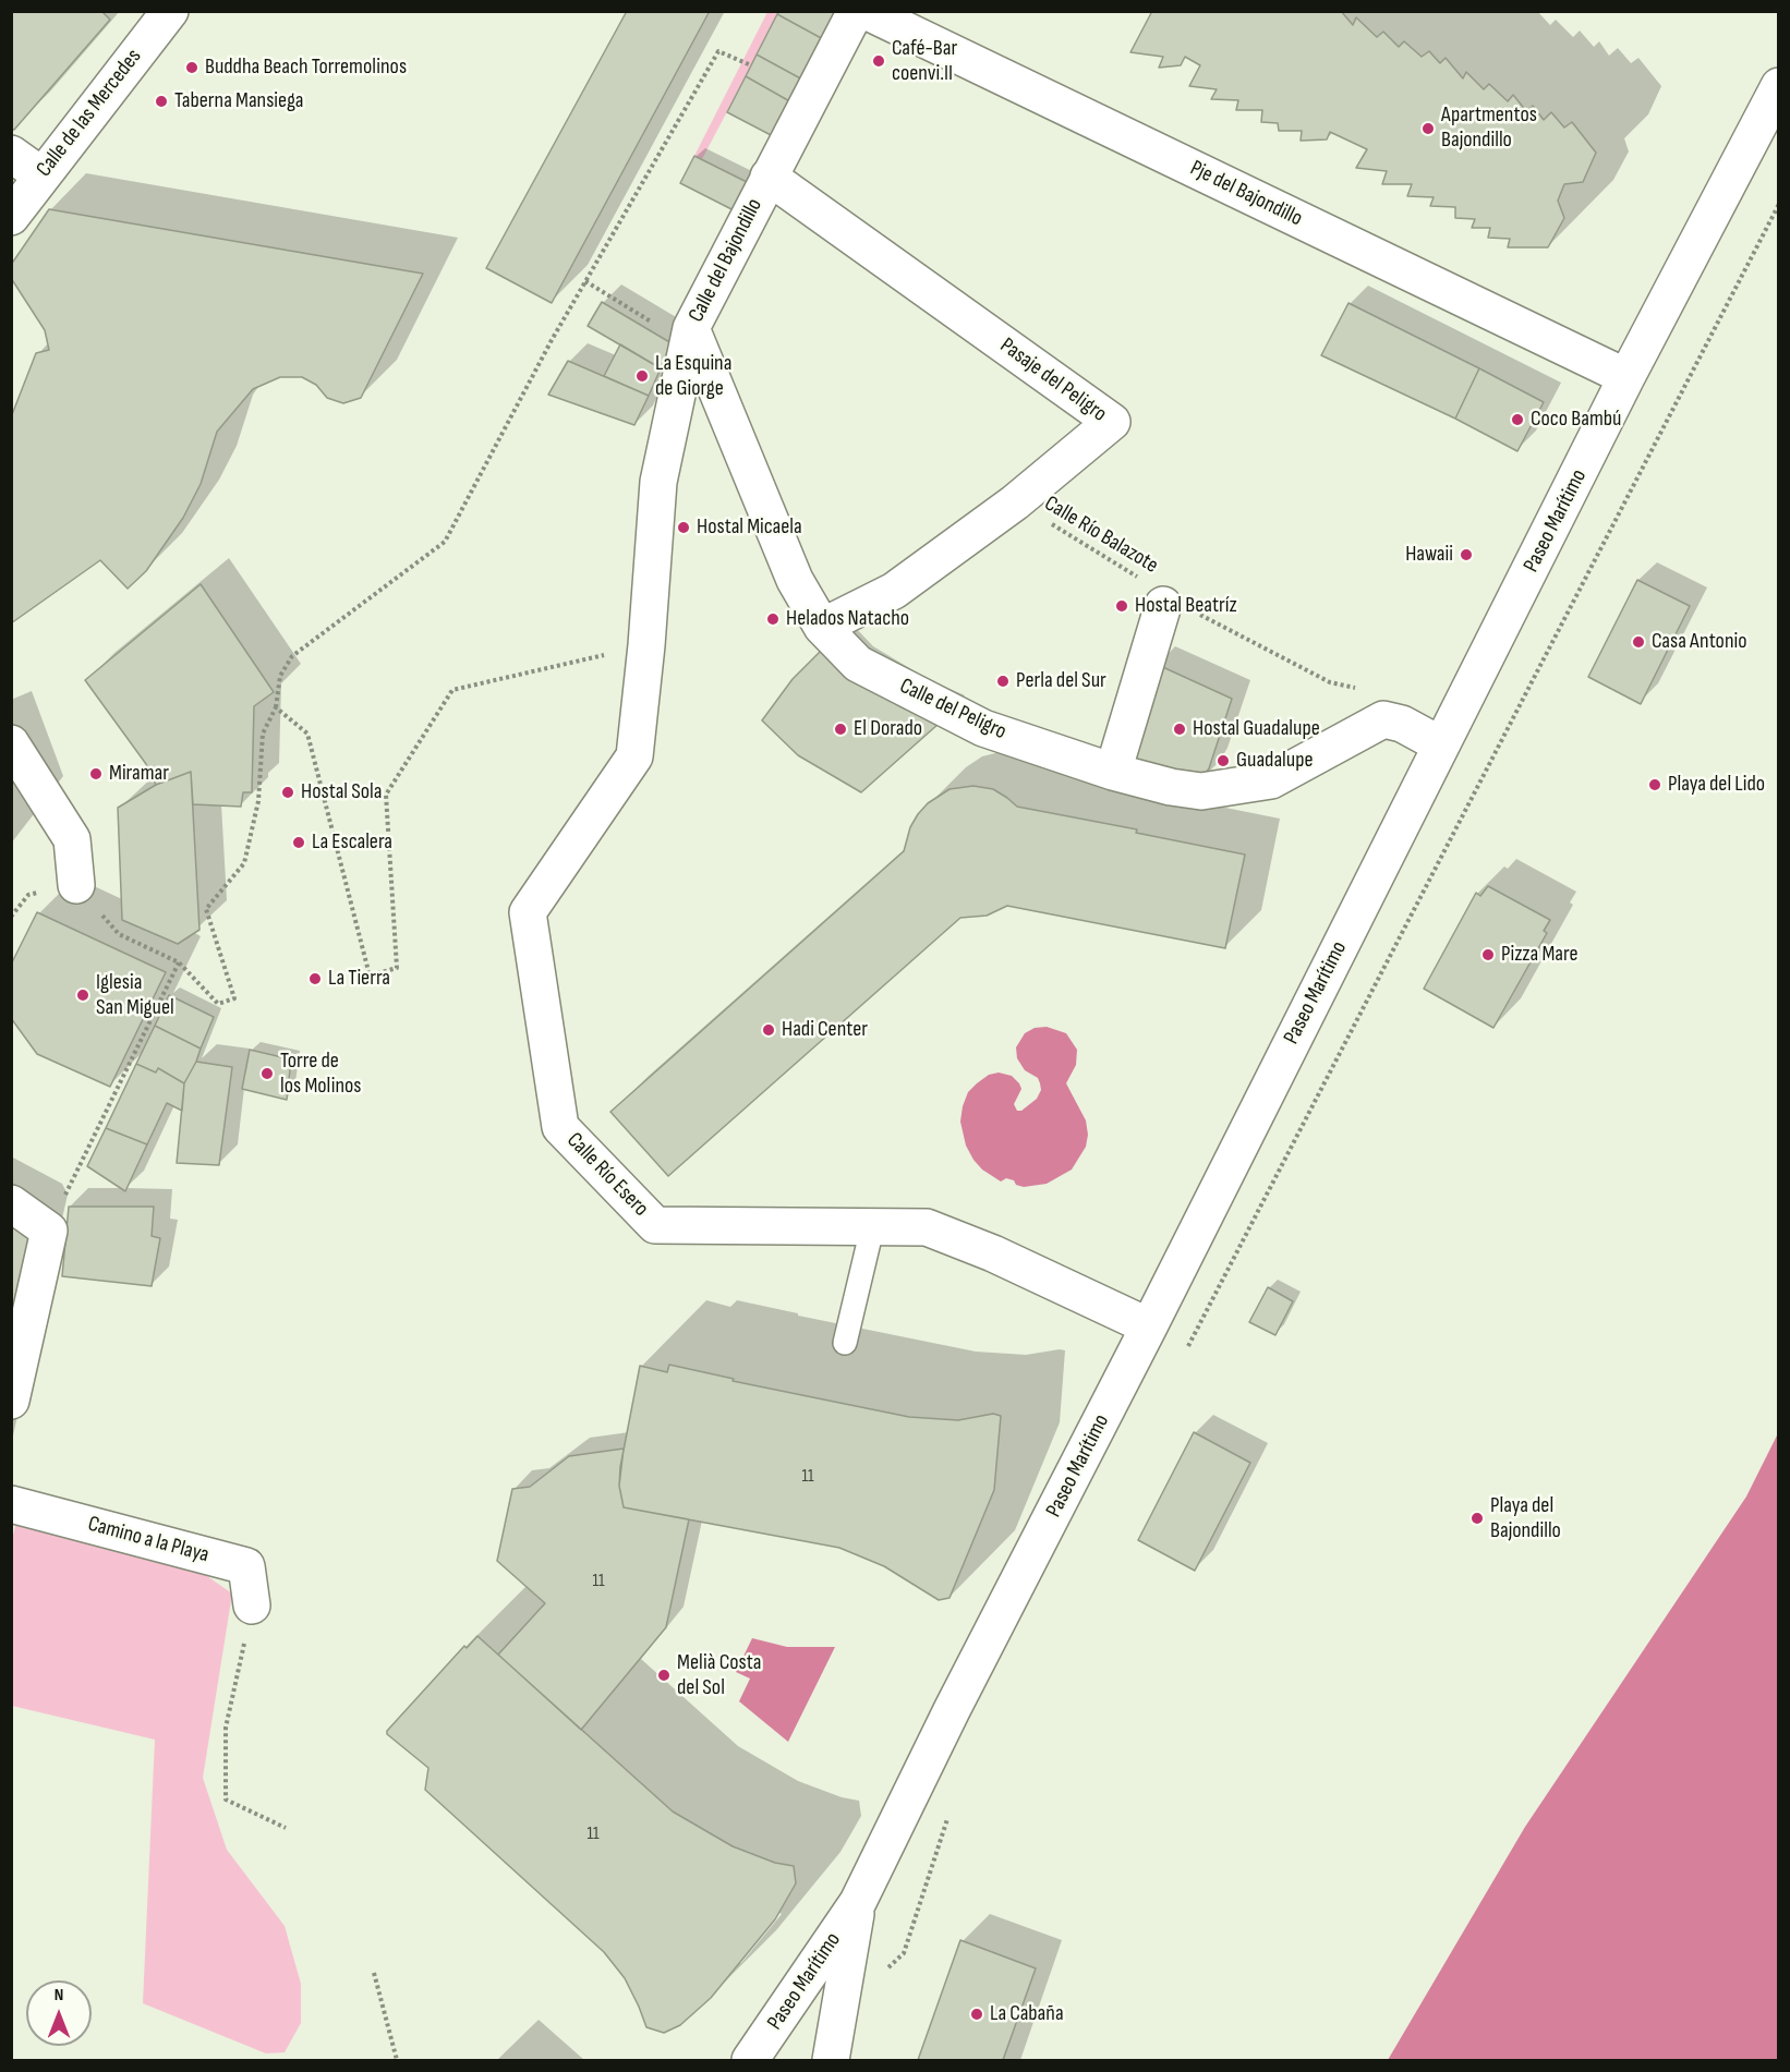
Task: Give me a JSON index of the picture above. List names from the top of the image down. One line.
{"streets":{"street":["Calle de las Mercedes","Pje del Bajondillo","Calle del Bajondillo","Pasaje del Peligro","Paseo Marítimo","Calle del Peligro","Calle Río Esero","Camino a la Playa"],"path":["Calle Río Balazote"]},"crossings":[["Pje del Bajondillo","Paseo Marítimo"],["Calle del Bajondillo","Pasaje del Peligro"],["Calle del Bajondillo","Calle del Peligro"],["Calle del Bajondillo","Calle Río Esero"],["Pasaje del Peligro","Calle Río Balazote"],["Pasaje del Peligro","Calle del Peligro"],["Paseo Marítimo","Calle del Peligro"],["Paseo Marítimo","Calle Río Esero"]],"places":["Café-Bar coenvi.II","Buddha Beach Torremolinos","Taberna Mansiega","Apartmentos Bajondillo","La Esquina de Giorge","Coco Bambú","Hostal Micaela","Hawaii","Hostal Beatríz","Helados Natacho","Casa Antonio","Perla del Sur","El Dorado","Hostal Guadalupe","Guadalupe","Miramar","Playa del Lido","Hostal Sola","La Escalera","Pizza Mare","La Tierra","Iglesia San Miguel","Hadi Center","Torre de los Molinos","Playa del Bajondillo","Melià Costa del Sol","La Cabaña"],"house_numbers":["11","11","11"],"north":"top"}
